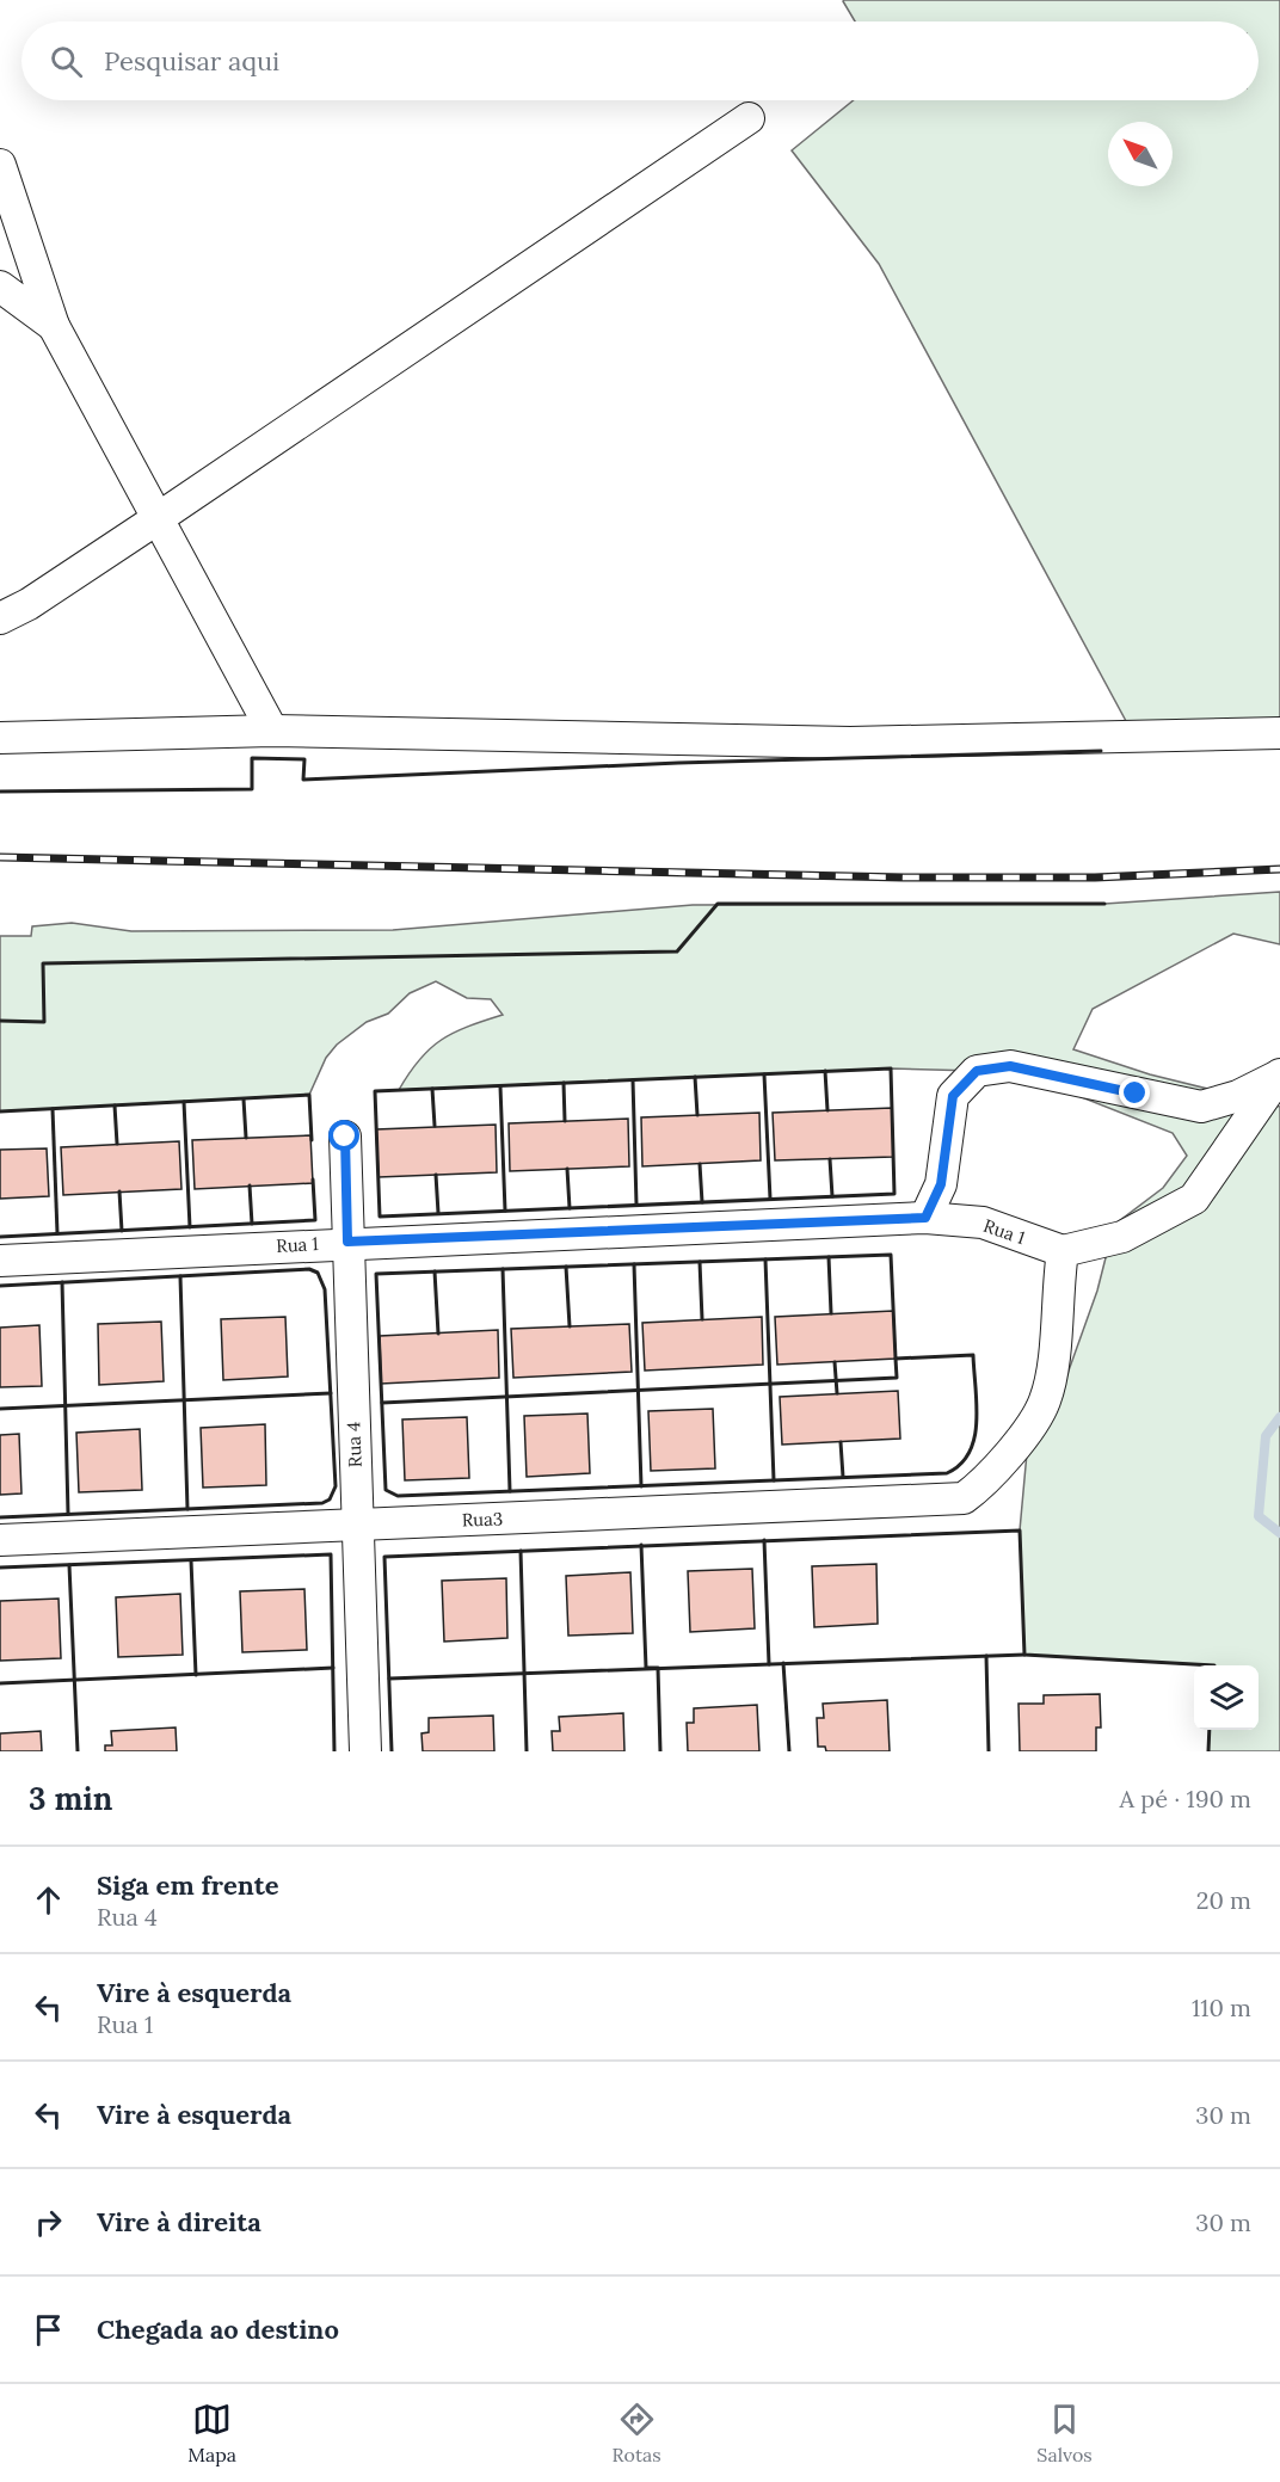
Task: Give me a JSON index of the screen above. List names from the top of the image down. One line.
{"streets":{"street":["Rua 1","Rua 4","Rua3"]},"crossings":[["Rua 1","Rua 4"],["Rua 1","Rua3"],["Rua 4","Rua3"]],"north":"top left","page":{"search":"Pesquisar aqui","heading":["3 min","A pé · 190 m"],"list":[["Siga em frente","Rua 4","20 m"],["Vire à esquerda","Rua 1","110 m"],["Vire à esquerda","30 m"],["Vire à direita","30 m"],"Chegada ao destino"],"nav":["Mapa","Rotas","Salvos"]}}
